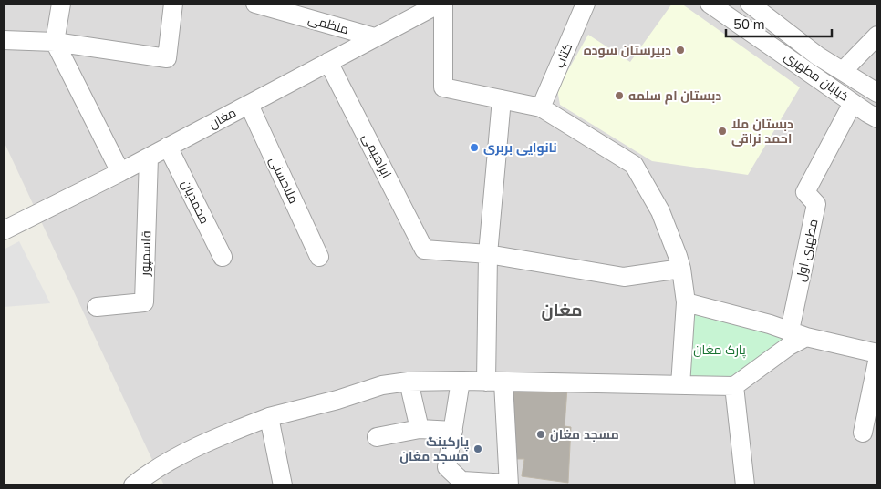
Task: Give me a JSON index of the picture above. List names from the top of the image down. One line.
{"streets":{"street":["منظمی","کتاب","خیابان مطهری","مغان","ابراهیمی","ملاحسنی","محمدیان","مطهری اول","قاسمپور"]},"crossings":[["منظمی","مغان"],["خیابان مطهری","مطهری اول"],["مغان","ابراهیمی"],["مغان","ملاحسنی"],["مغان","محمدیان"],["مغان","قاسمپور"]],"districts":["مغان"],"parks":["پارک مغان"],"places":["دبیرستان سوده","دبستان ام سلمه","دبستان ملا احمد نراقی","نانوایی بربری","مسجد مغان","پارکینگ مسجد مغان"],"scale_bar":"50 m"}
